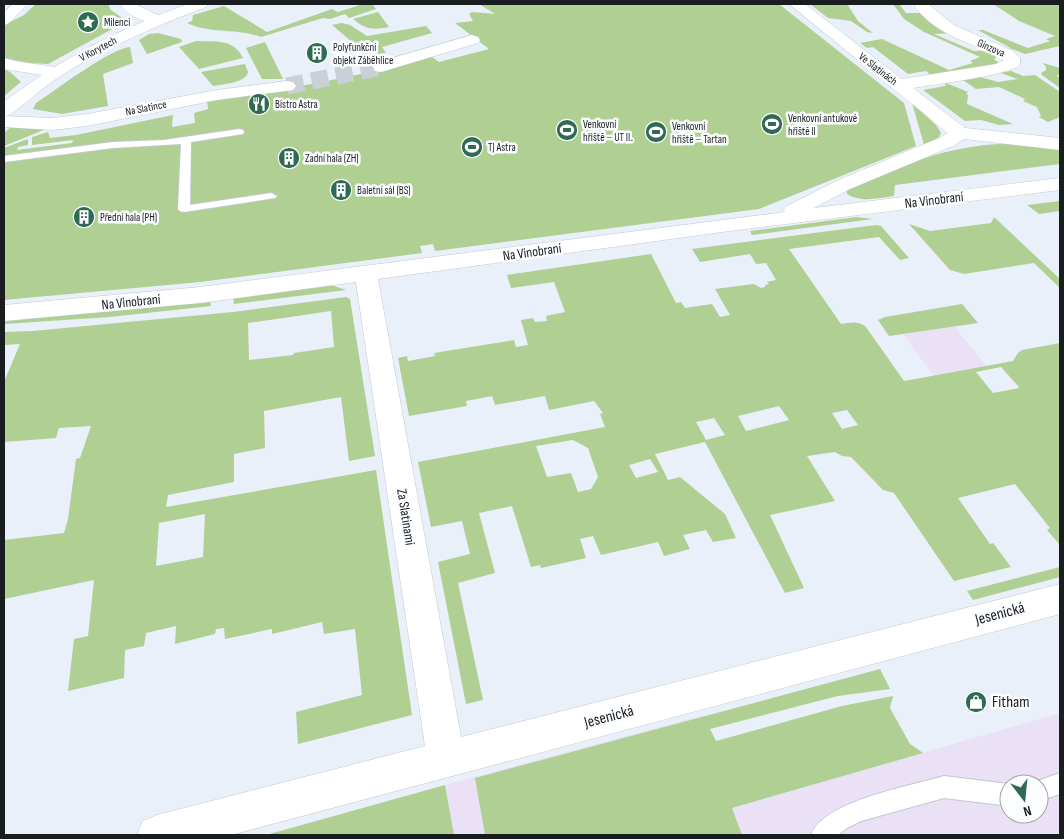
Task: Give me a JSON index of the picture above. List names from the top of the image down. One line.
{"streets":{"street":["Ginzova","V Korytech","Ve Slatinách","Na Slatince","Na Vinobraní","Za Slatinami","Jesenická"]},"crossings":[["Ginzova","Ve Slatinách"],["Na Vinobraní","Za Slatinami"],["Za Slatinami","Jesenická"]],"places":{"place":["Milenci"],"building":["Polyfunkční objekt Záběhlice","Zadní hala (ZH)","Baletní sál (BS)","Přední hala (PH)"],"restaurant":["Bistro Astra"],"sports":["Venkovní antukové hřiště II","Venkovní hřiště – UT II.","Venkovní hřiště – Tartan","TJ Astra"],"shop":["Fitham"]},"north":"bottom"}
